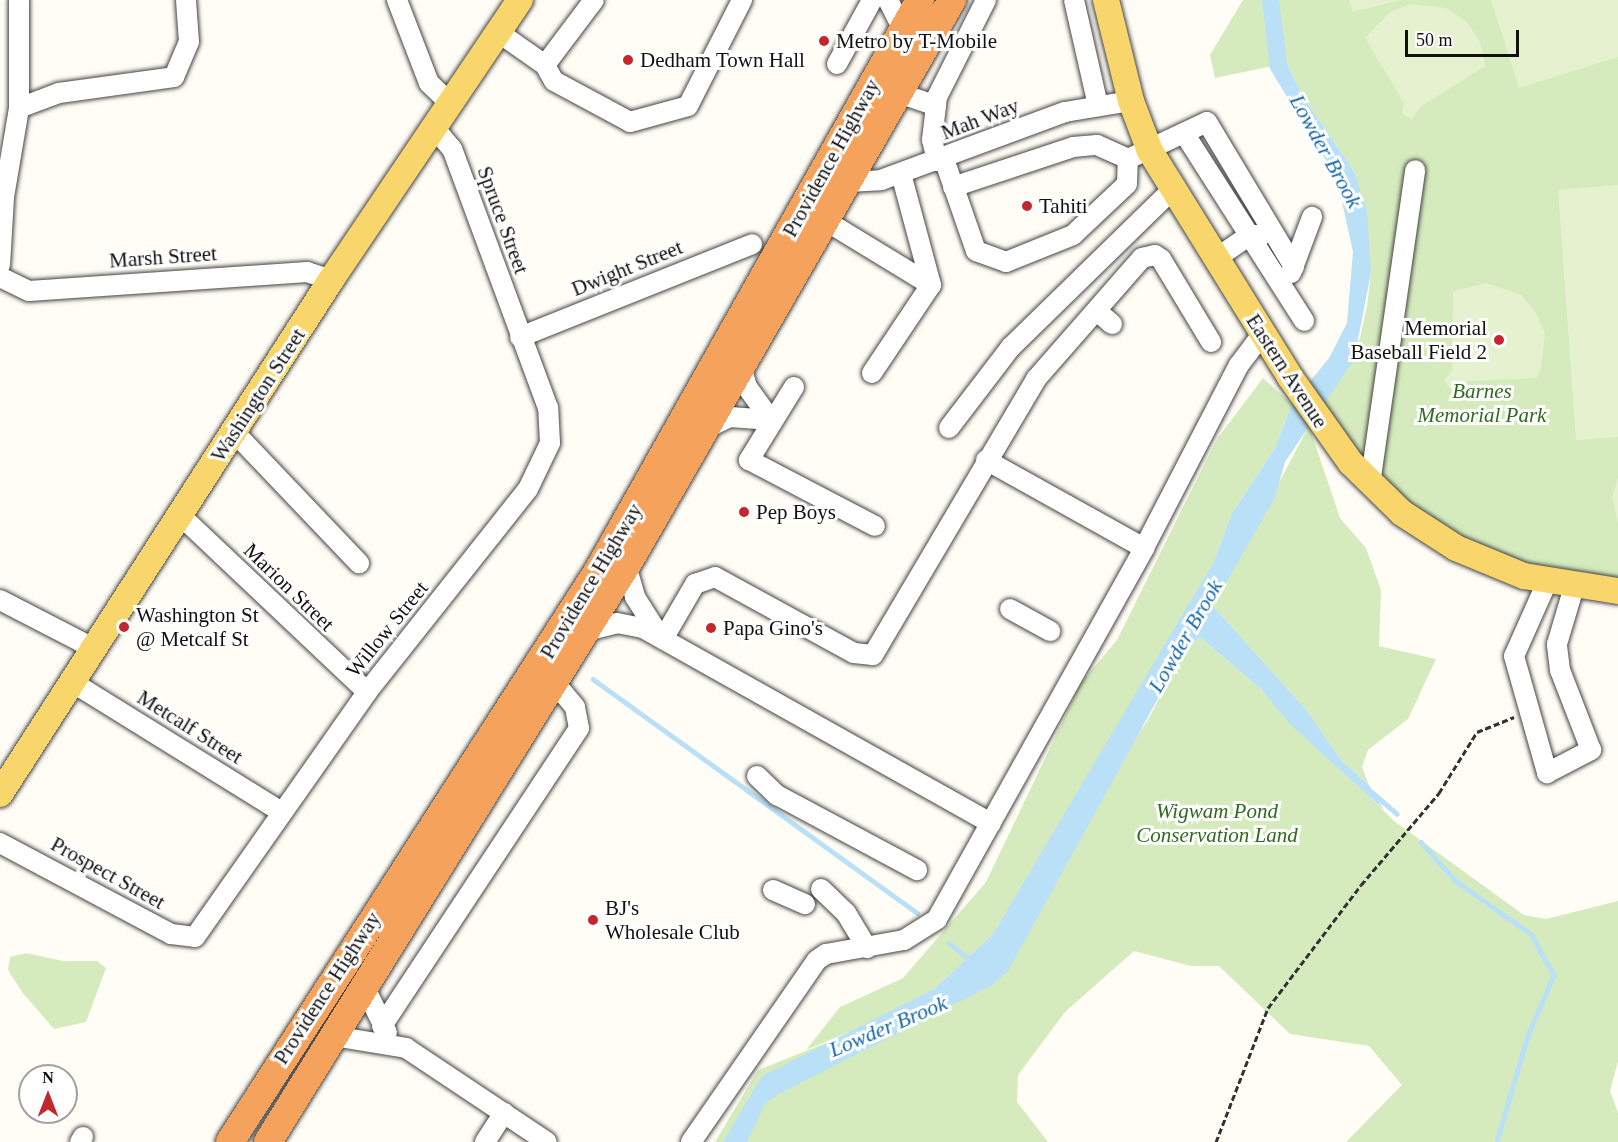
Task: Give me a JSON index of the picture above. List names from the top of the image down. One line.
{"streets":{"highway":["Providence Highway"],"main road":["Eastern Avenue","Washington Street"],"street":["Mah Way","Spruce Street","Marsh Street","Dwight Street","Marion Street","Willow Street","Metcalf Street","Prospect Street"]},"crossings":[["Mah Way","Providence Highway"],["Mah Way","Eastern Avenue"],["Spruce Street","Dwight Street"],["Spruce Street","Washington Street"],["Spruce Street","Willow Street"],["Marsh Street","Washington Street"],["Dwight Street","Willow Street"],["Washington Street","Marion Street"],["Washington Street","Metcalf Street"],["Marion Street","Willow Street"],["Willow Street","Metcalf Street"],["Willow Street","Prospect Street"]],"water":["Lowder Brook"],"parks":["Barnes Memorial Park","Wigwam Pond Conservation Land"],"places":["Metro by T-Mobile","Dedham Town Hall","Tahiti","Memorial Baseball Field 2","Pep Boys","Washington St @ Metcalf St","Papa Gino's","BJ's Wholesale Club"],"scale_bar":"50 m","north":"top"}
